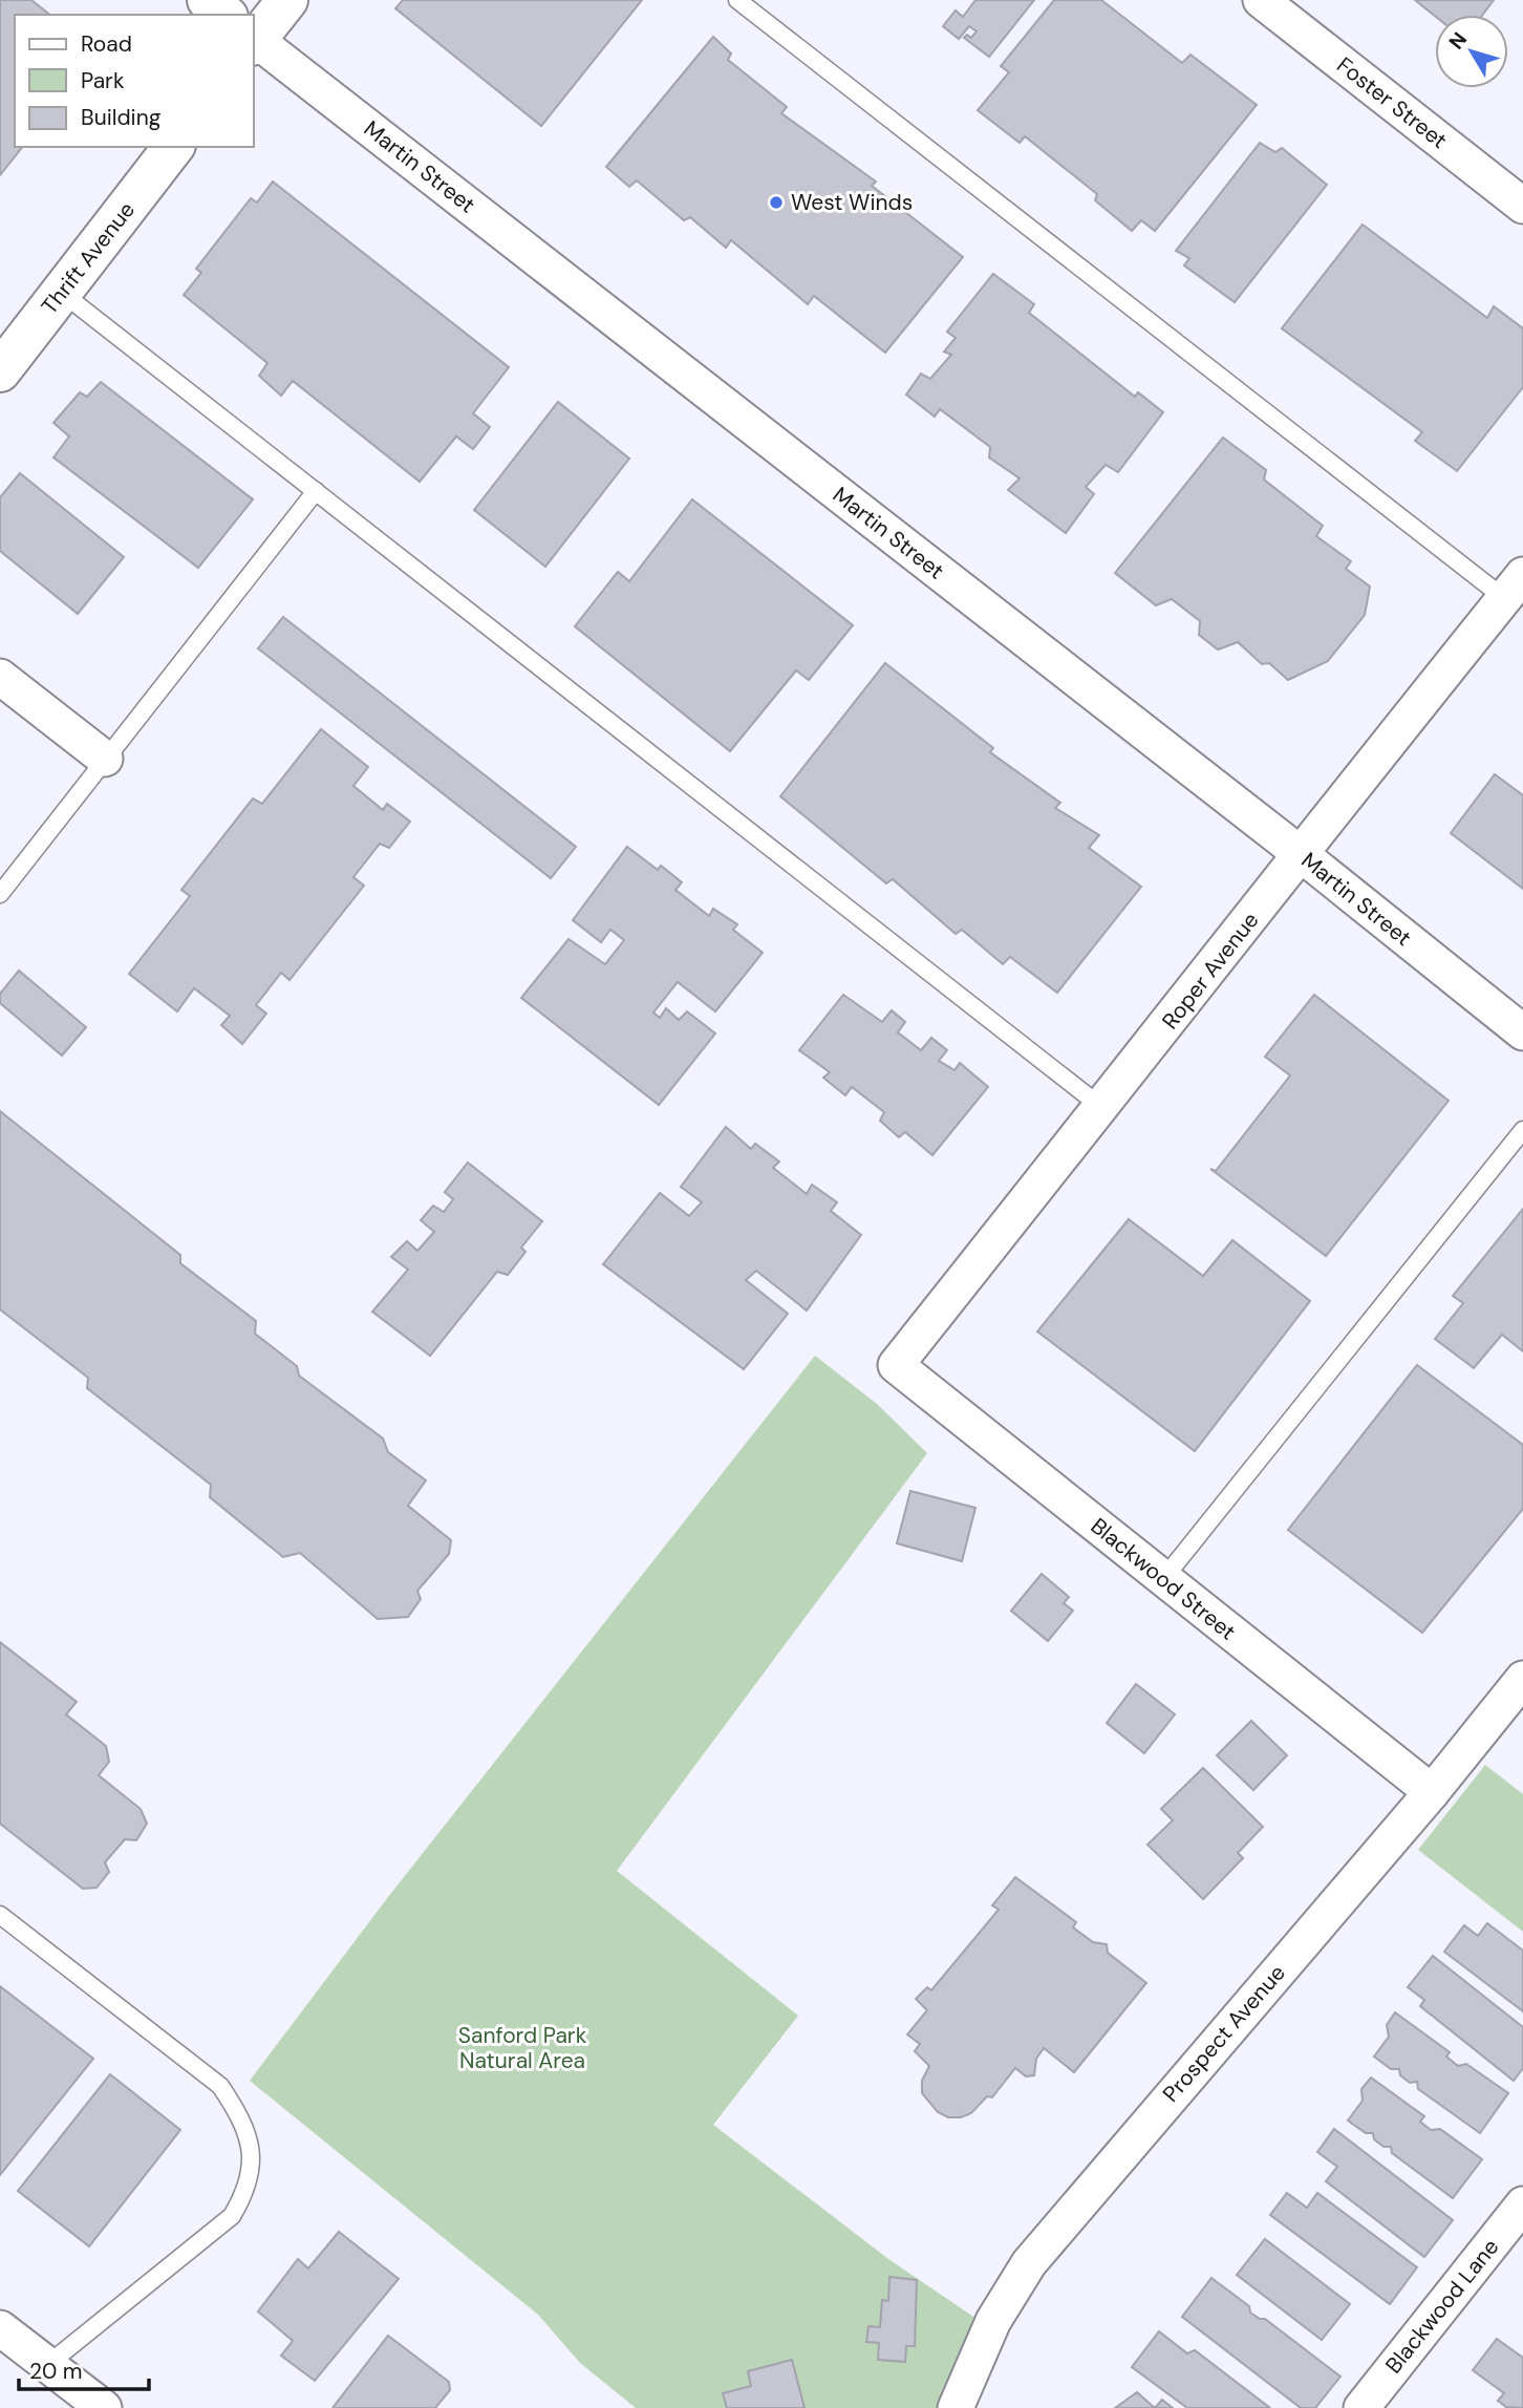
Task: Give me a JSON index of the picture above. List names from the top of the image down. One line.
{"streets":{"street":["Foster Street","Martin Street","Thrift Avenue","Roper Avenue","Blackwood Street","Prospect Avenue","Blackwood Lane"]},"crossings":[["Martin Street","Roper Avenue"],["Roper Avenue","Blackwood Street"],["Blackwood Street","Prospect Avenue"]],"parks":["Sanford Park Natural Area"],"places":["West Winds"],"legend":["Road","Park","Building"],"scale_bar":"20 m","north":"top left"}
